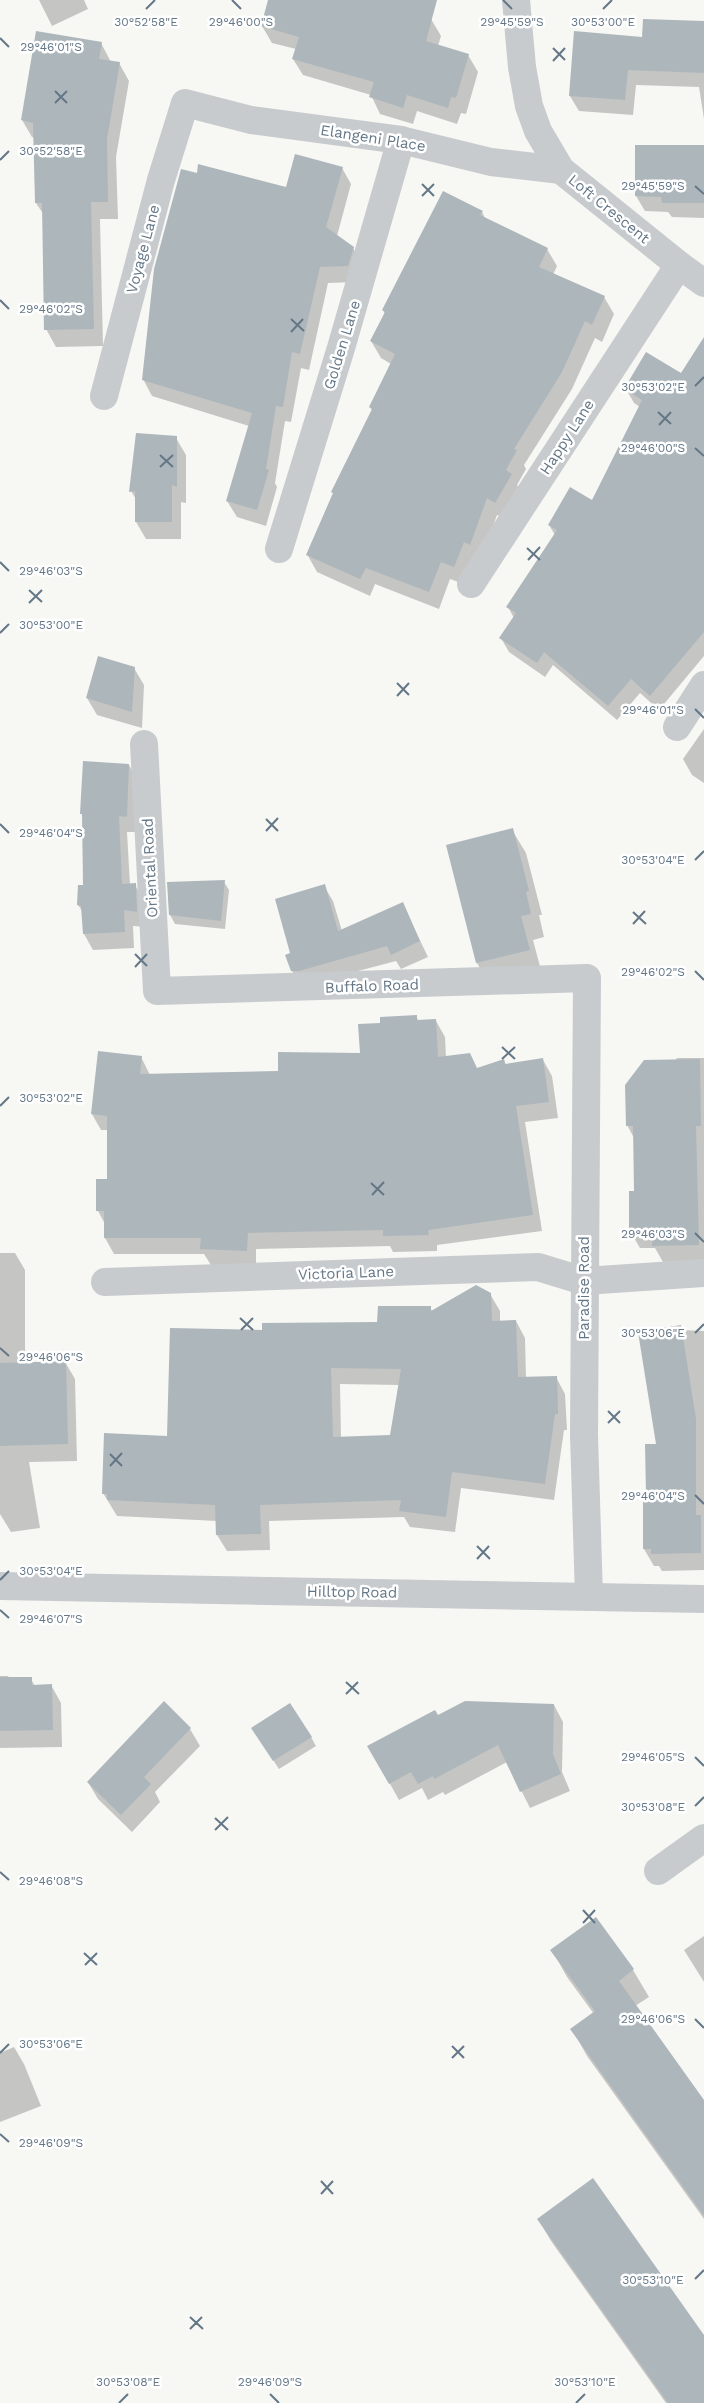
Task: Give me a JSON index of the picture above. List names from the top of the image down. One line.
{"streets":{"street":["Elangeni Place","Loft Crescent","Voyage Lane","Golden Lane","Happy Lane","Oriental Road","Buffalo Road","Victoria Lane","Paradise Road","Hilltop Road"]},"crossings":[["Elangeni Place","Loft Crescent"],["Elangeni Place","Voyage Lane"],["Elangeni Place","Golden Lane"],["Loft Crescent","Happy Lane"],["Oriental Road","Buffalo Road"],["Buffalo Road","Paradise Road"],["Victoria Lane","Paradise Road"],["Paradise Road","Hilltop Road"]],"coordinates":["29°46'00\"S","29°45'59\"S","30°52'58\"E","30°53'00\"E","29°46'01\"S","29°46'02\"S","30°53'02\"E","29°46'03\"S","29°46'04\"S","30°53'04\"E","30°53'06\"E","29°46'06\"S","29°46'07\"S","29°46'05\"S","30°53'08\"E","29°46'08\"S","29°46'09\"S","30°53'10\"E"]}
